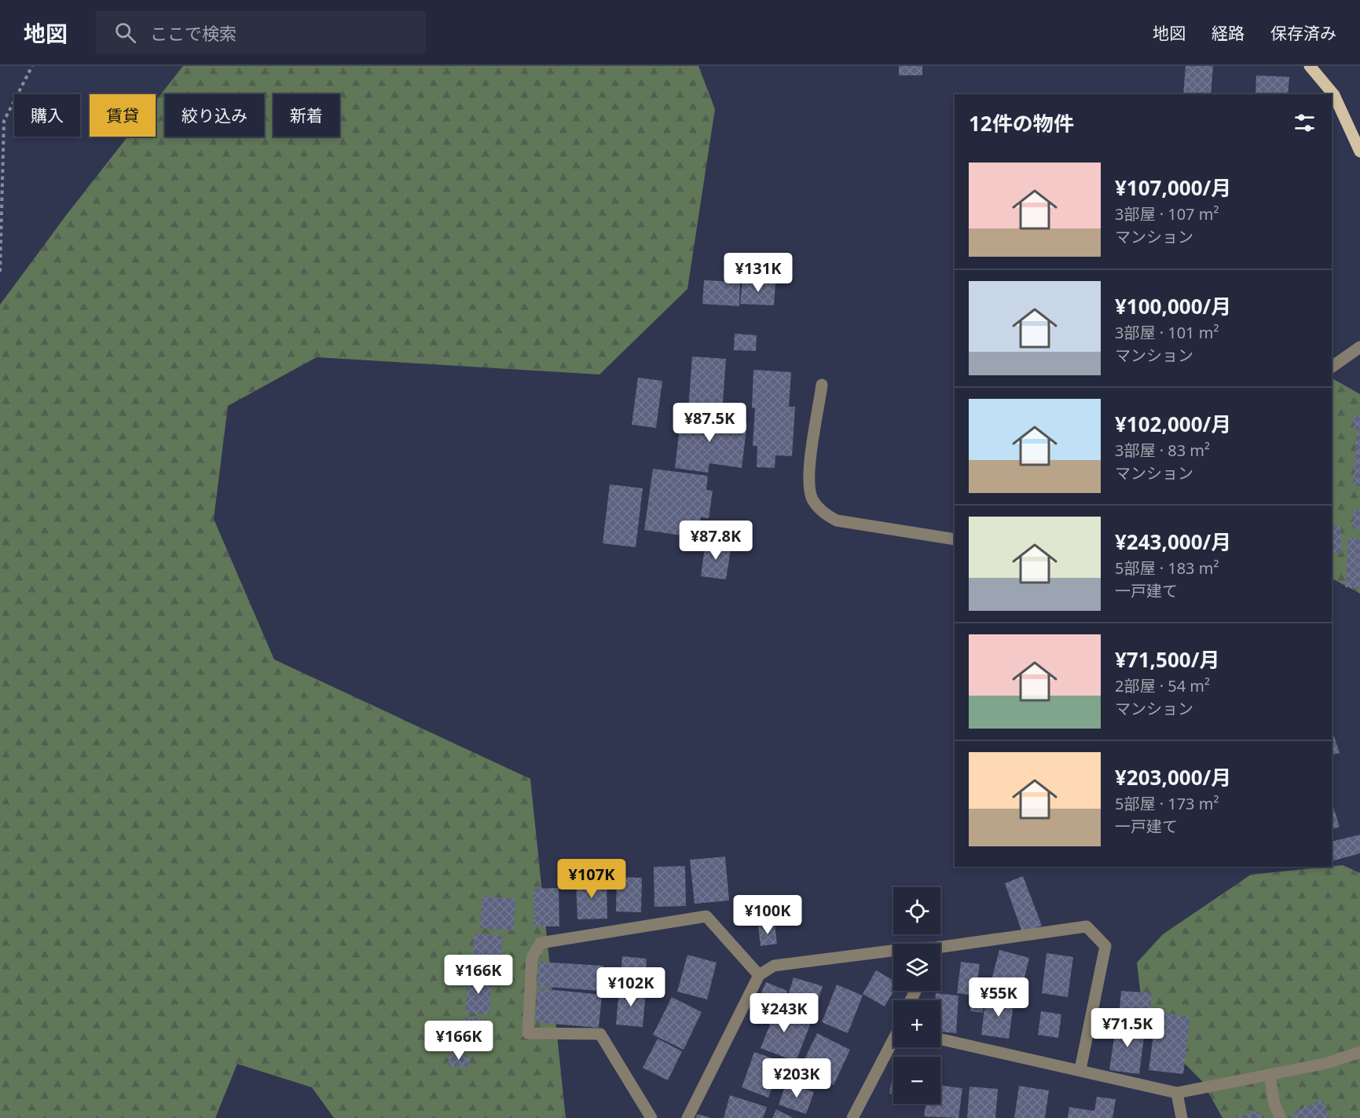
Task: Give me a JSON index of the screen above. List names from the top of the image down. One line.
{"page":{"header":"地図","search":"ここで検索","nav":["地図","経路","保存済み"],"chip":["購入","賃貸","絞り込み","新着"],"heading":"12件の物件","list":[{"name":"¥107,000/月","note":"3部屋 · 107 m² · マンション"},{"name":"¥100,000/月","note":"3部屋 · 101 m² · マンション"},{"name":"¥102,000/月","note":"3部屋 · 83 m² · マンション"},{"name":"¥243,000/月","note":"5部屋 · 183 m² · 一戸建て"},{"name":"¥71,500/月","note":"2部屋 · 54 m² · マンション"},{"name":"¥203,000/月","note":"5部屋 · 173 m² · 一戸建て"}],"price":["¥131K","¥87.5K","¥87.8K","¥107K","¥100K","¥166K","¥102K","¥55K","¥243K","¥71.5K","¥166K","¥203K"],"map_buttons":["+","−"]}}
